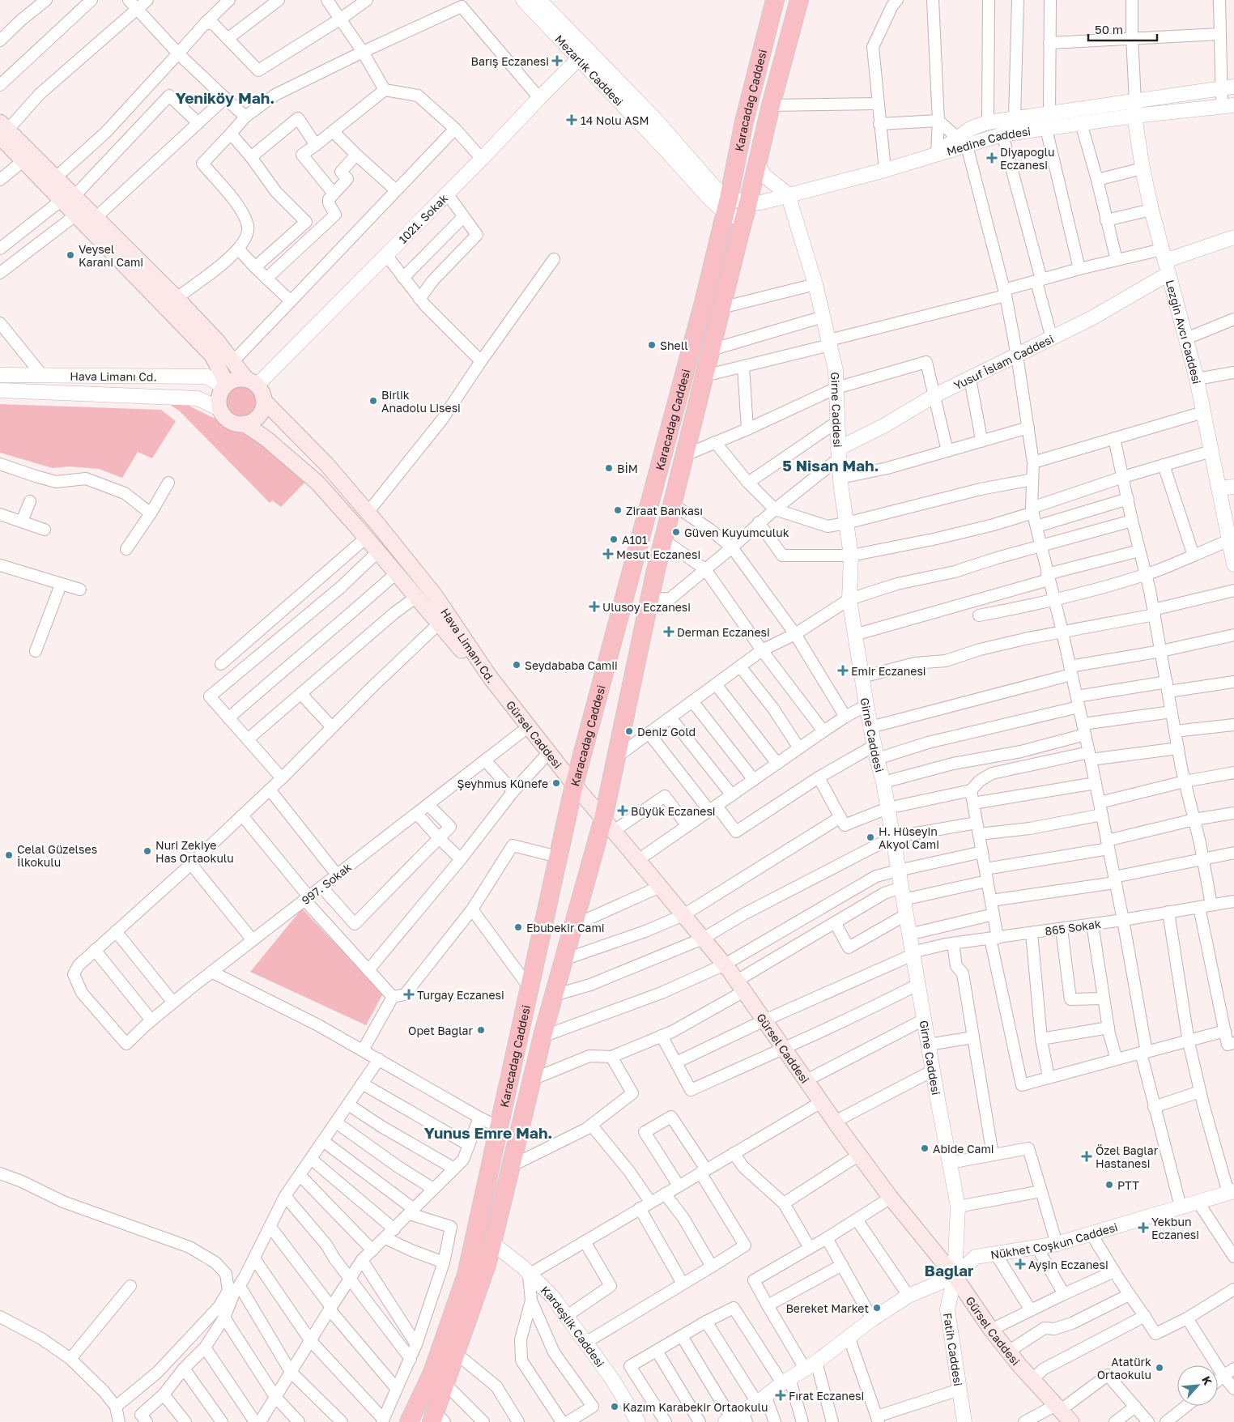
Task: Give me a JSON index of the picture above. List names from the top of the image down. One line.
{"streets":{"highway":["Karacadağ Caddesi"],"main road":["Hava Limanı Cd.","Gürsel Caddesi"],"street":["Mezarlık Caddesi","Medine Caddesi","1021. Sokak","Lezgin Avcı Caddesi","Yusuf İslam Caddesi","Girne Caddesi","997. Sokak","865 Sokak","Nükhet Coşkun Caddesi","Kardeşlik Caddesi","Fatih Caddesi"]},"crossings":[["Mezarlık Caddesi","Karacadağ Caddesi"],["Mezarlık Caddesi","Medine Caddesi"],["Mezarlık Caddesi","1021. Sokak"],["Karacadağ Caddesi","Medine Caddesi"],["Karacadağ Caddesi","Gürsel Caddesi"],["Karacadağ Caddesi","Kardeşlik Caddesi"],["Medine Caddesi","Lezgin Avcı Caddesi"],["Medine Caddesi","Girne Caddesi"],["1021. Sokak","Hava Limanı Cd."],["Lezgin Avcı Caddesi","Yusuf İslam Caddesi"],["Yusuf İslam Caddesi","Girne Caddesi"],["Hava Limanı Cd.","Gürsel Caddesi"],["Girne Caddesi","Gürsel Caddesi"],["Girne Caddesi","865 Sokak"],["Girne Caddesi","Nükhet Coşkun Caddesi"],["Girne Caddesi","Fatih Caddesi"],["Gürsel Caddesi","997. Sokak"],["Gürsel Caddesi","865 Sokak"],["Gürsel Caddesi","Nükhet Coşkun Caddesi"],["Gürsel Caddesi","Fatih Caddesi"],["Nükhet Coşkun Caddesi","Fatih Caddesi"]],"districts":["Yeniköy Mah.","5 Nisan Mah.","Yunus Emre Mah.","Bağlar"],"places":{"health":["Barış Eczanesi","14 Nolu ASM","Diyapoğlu Eczanesi","Mesut Eczanesi","Ulusoy Eczanesi","Derman Eczanesi","Emir Eczanesi","Büyük Eczanesi","Turgay Eczanesi","Özel Baglar Hastanesi","Yekbun Eczanesi","Ayşin Eczanesi","Fırat Eczanesi"],"other":["Veysel Karani Cami","Shell","Birlik Anadolu Lisesi","BİM","Ziraat Bankası","Güven Kuyumculuk","A101","Seydababa Camii","Deniz Gold","Şeyhmus Künefe","H. Hüseyin Akyol Cami","Nuri Zekiye Has Ortaokulu","Celal Güzelses İlkokulu","Ebubekir Cami","Opet Bağlar","Abide Cami","PTT","Bereket Market","Atatürk Ortaokulu","Kazım Karabekir Ortaokulu"]},"scale_bar":"50 m","north":"top right"}
